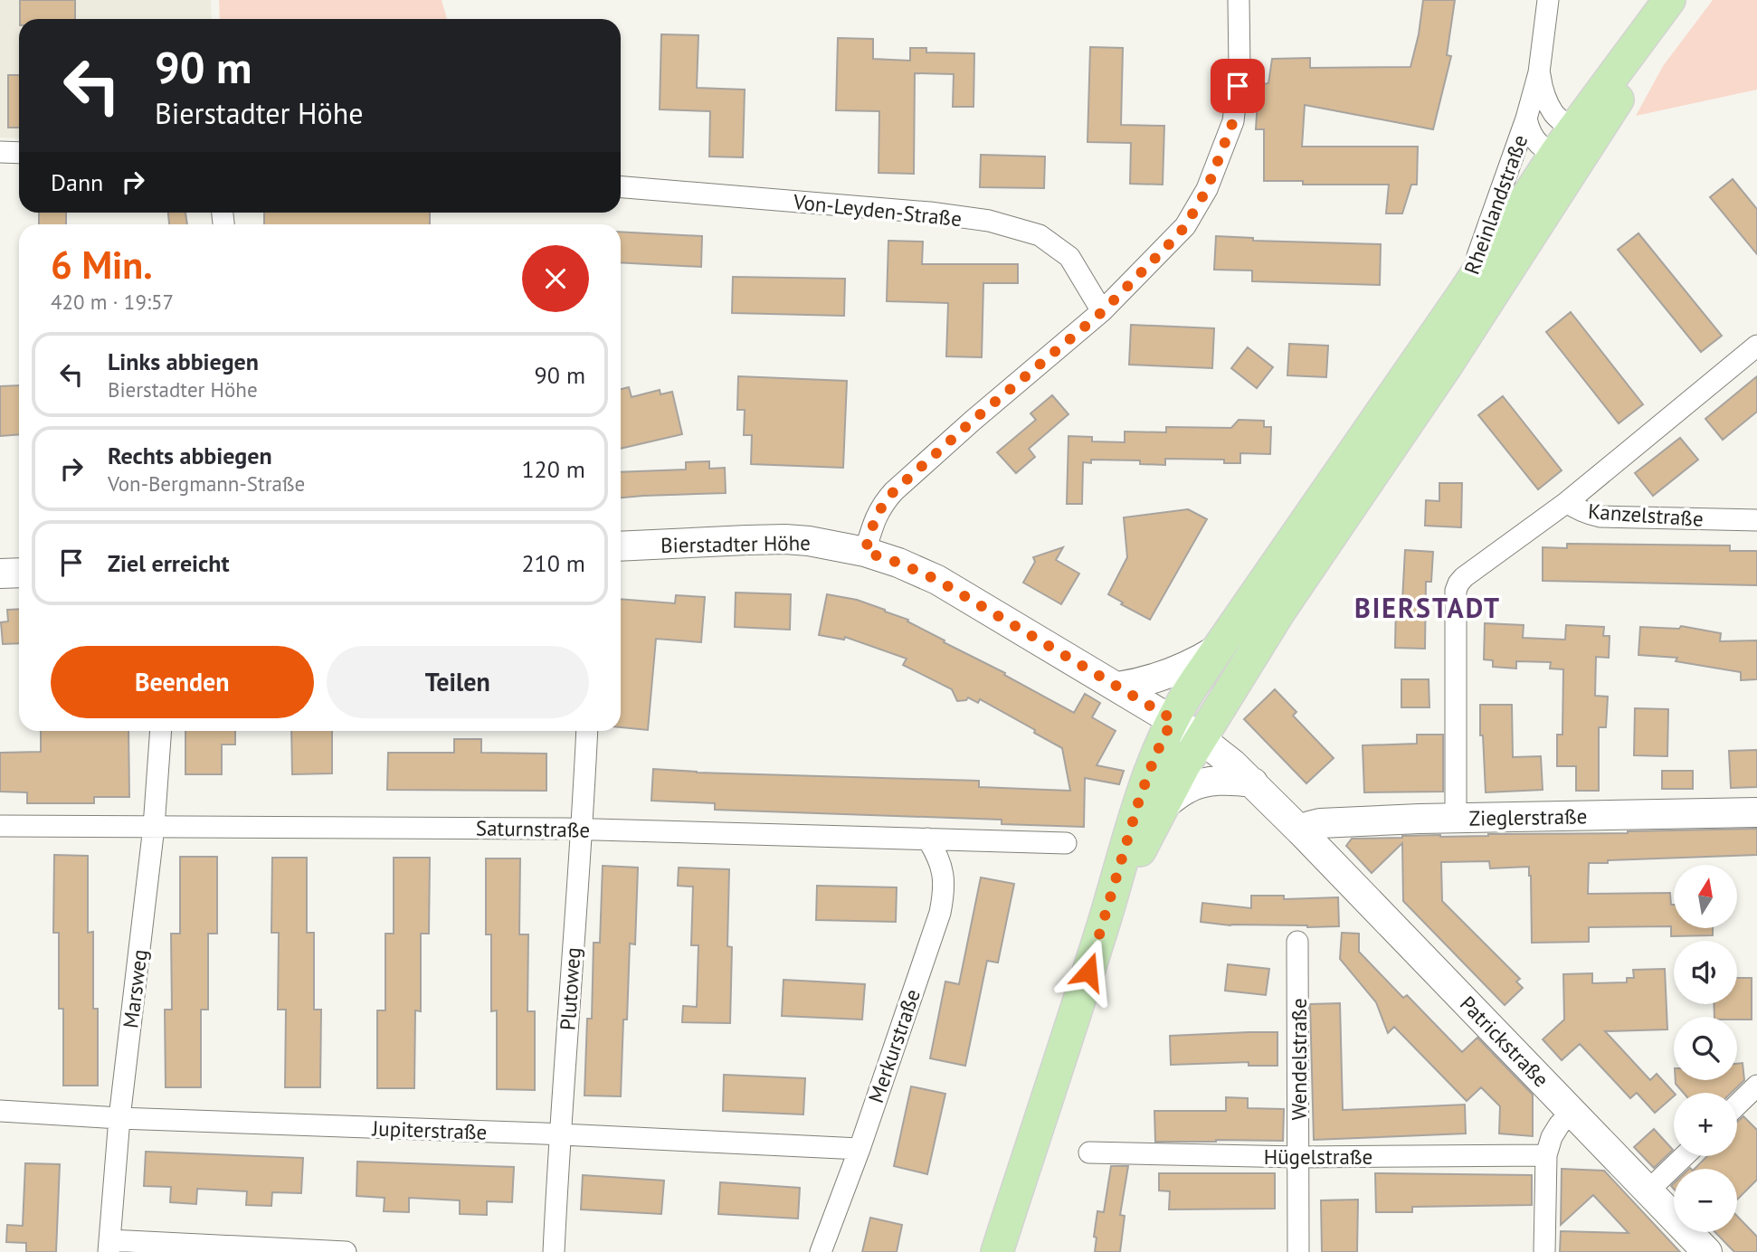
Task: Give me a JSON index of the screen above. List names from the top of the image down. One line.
{"streets":{"main road":["Bierstadter Höhe","Zieglerstraße","Patrickstraße"],"street":["Rheinlandstraße","Von-Leyden-Straße","Kanzelstraße","Saturnstraße","Marsweg","Plutoweg","Merkurstraße","Wendelstraße","Jupiterstraße","Hügelstraße"]},"crossings":[["Kanzelstraße","Zieglerstraße"],["Bierstadter Höhe","Zieglerstraße"],["Bierstadter Höhe","Patrickstraße"],["Zieglerstraße","Patrickstraße"],["Saturnstraße","Marsweg"],["Saturnstraße","Plutoweg"],["Saturnstraße","Merkurstraße"],["Marsweg","Jupiterstraße"],["Plutoweg","Jupiterstraße"],["Merkurstraße","Jupiterstraße"],["Wendelstraße","Hügelstraße"]],"districts":["BIERSTADT"],"north":"top","page":{"turn":["90 m","Bierstadter Höhe"],"then":"Dann","heading":["6 Min.","420 m · 19:57"],"list":[{"name":"Links abbiegen","note":"Bierstadter Höhe","value":"90 m"},{"name":"Rechts abbiegen","note":"Von-Bergmann-Straße","value":"120 m"},{"name":"Ziel erreicht","value":"210 m"}],"buttons":["Beenden","Teilen"],"map_buttons":["+","−"]}}
